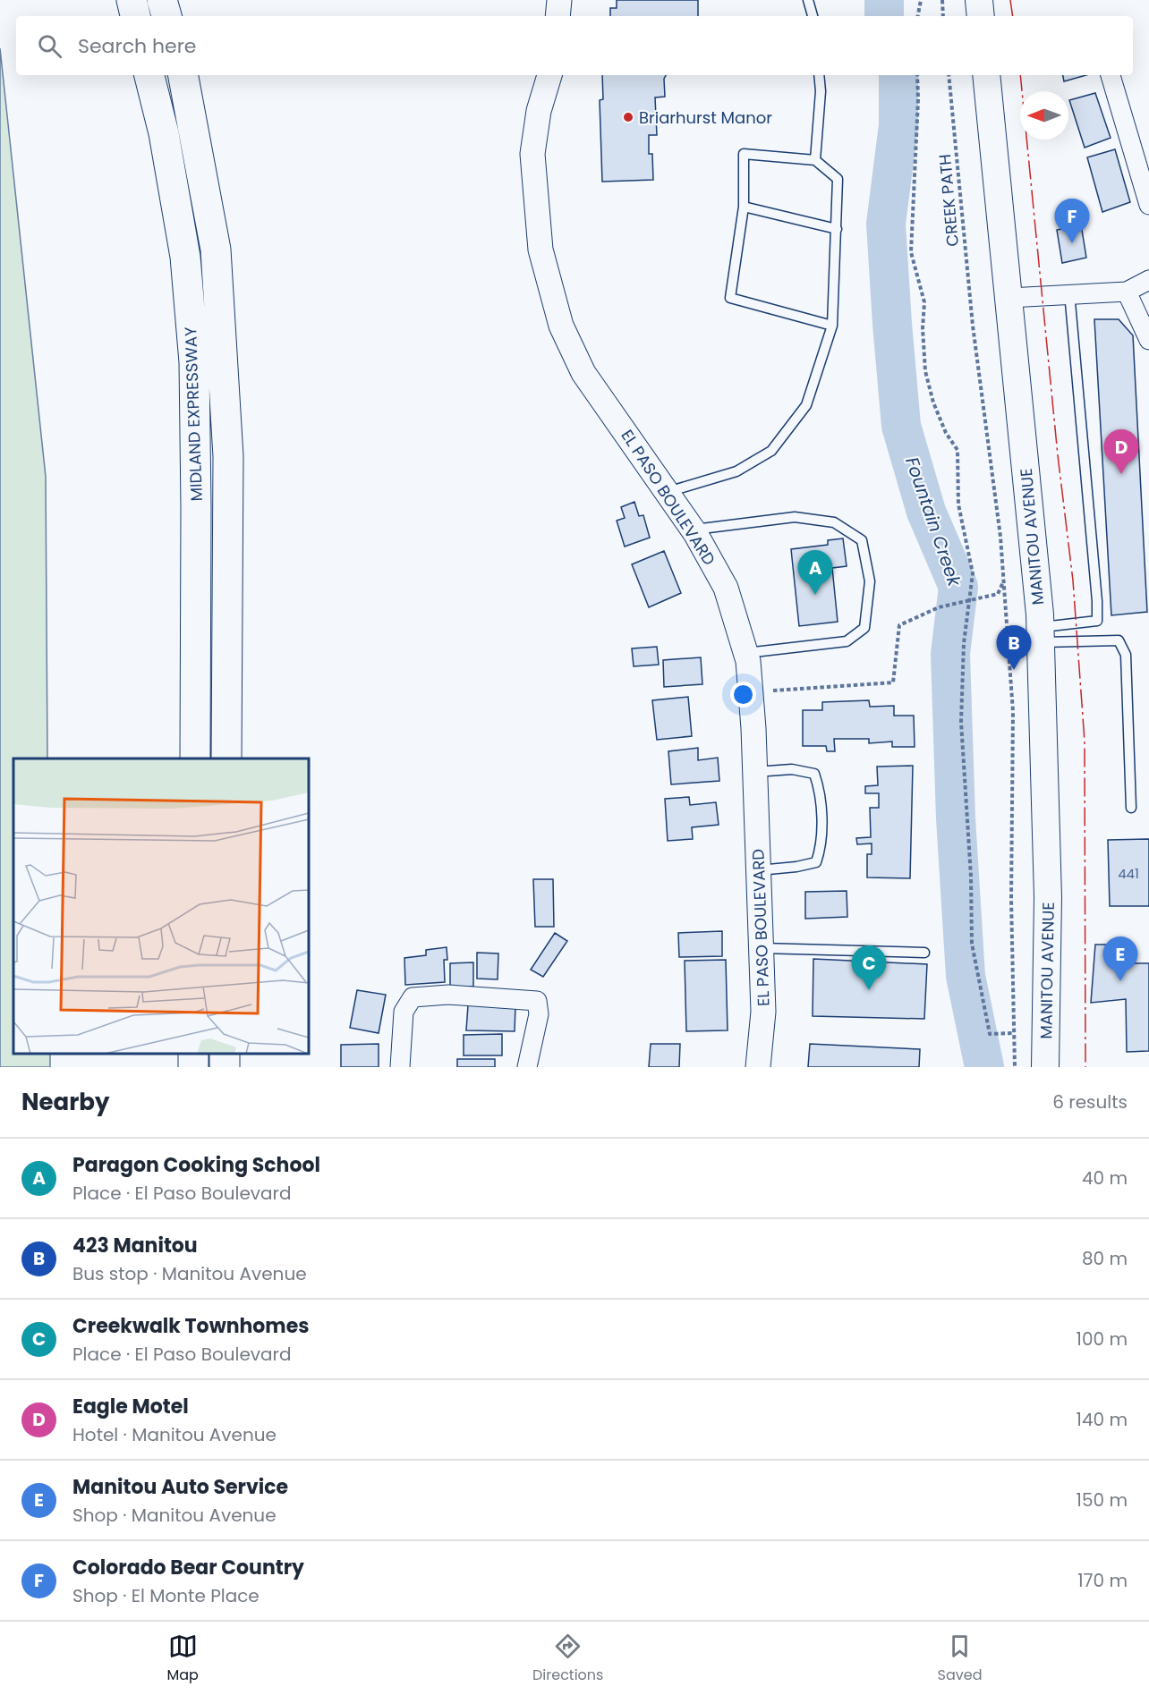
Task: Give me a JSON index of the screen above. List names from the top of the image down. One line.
{"streets":{"highway":["MIDLAND EXPRESSWAY"],"main road":["MANITOU AVENUE"],"street":["EL PASO BOULEVARD"],"path":["CREEK PATH"]},"water":["Fountain Creek"],"places":["Briarhurst Manor"],"house_numbers":["441"],"north":"left","page":{"search":"Search here","pins":["F","D","A","B","E","C"],"heading":["Nearby","6 results"],"list":[{"mark":"A","name":"Paragon Cooking School","note":"Place · El Paso Boulevard","value":"40 m"},{"mark":"B","name":"423 Manitou","note":"Bus stop · Manitou Avenue","value":"80 m"},{"mark":"C","name":"Creekwalk Townhomes","note":"Place · El Paso Boulevard","value":"100 m"},{"mark":"D","name":"Eagle Motel","note":"Hotel · Manitou Avenue","value":"140 m"},{"mark":"E","name":"Manitou Auto Service","note":"Shop · Manitou Avenue","value":"150 m"},{"mark":"F","name":"Colorado Bear Country","note":"Shop · El Monte Place","value":"170 m"}],"nav":["Map","Directions","Saved"]}}
